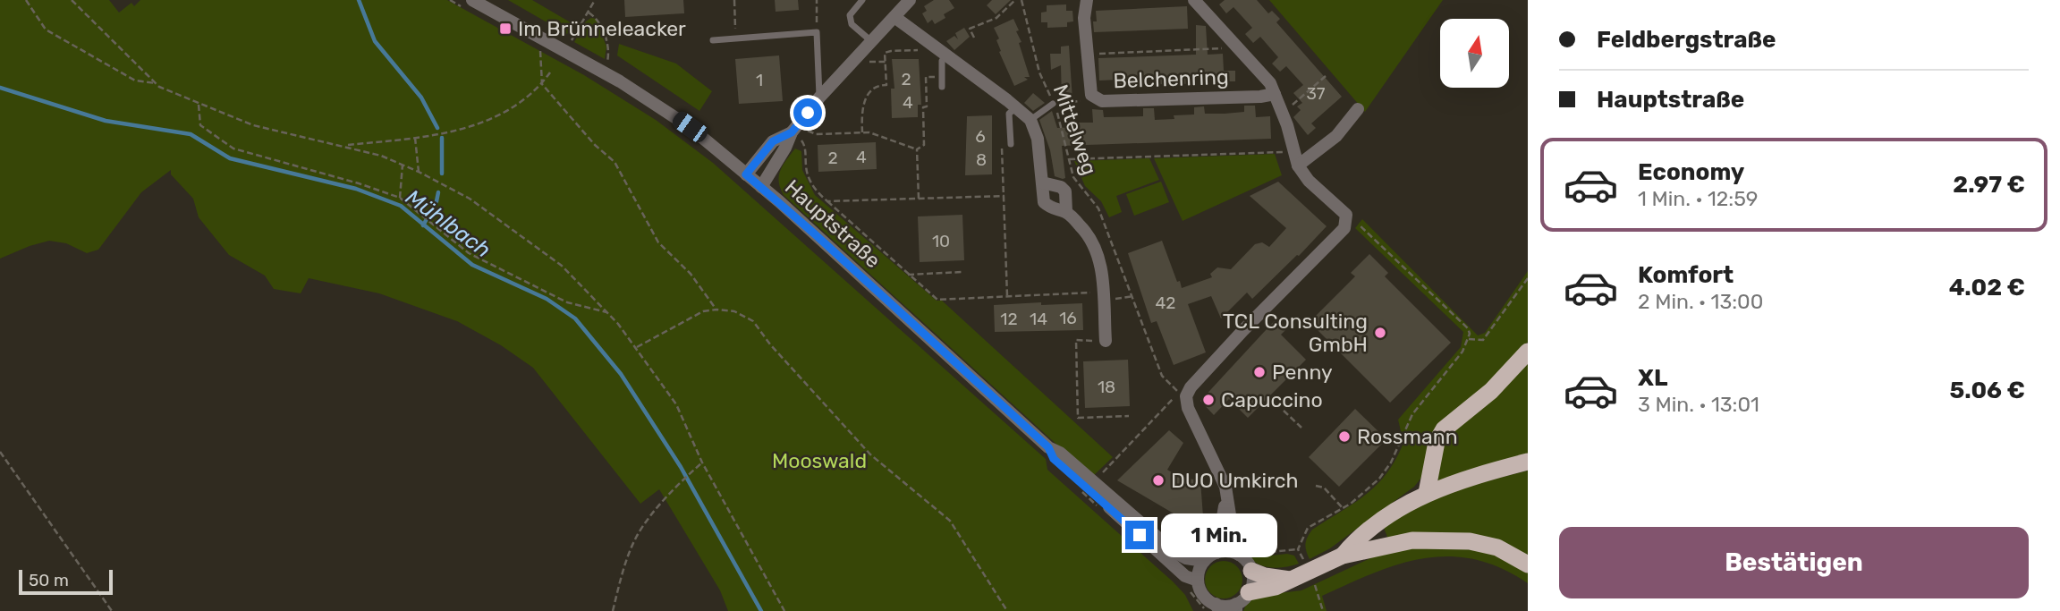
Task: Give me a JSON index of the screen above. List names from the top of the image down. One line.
{"streets":{"street":["Belchenring","Hauptstraße"],"path":["Mittelweg"]},"water":["Mühlbach"],"parks":["Mooswald"],"places":{"transit":["Im Brünneleacker"],"other":["TCL Consulting GmbH","Penny","Capuccino","Rossmann","DUO Umkirch"]},"house_numbers":["2","1","37","4","6","4","2","8","10","42","16","12","14","18"],"scale_bar":"50 m","north":"top","page":{"banner":["Feldbergstraße","Hauptstraße"],"list":[{"name":"Economy","note":"1 Min. · 12:59","value":"2.97 €"},{"name":"Komfort","note":"2 Min. · 13:00","value":"4.02 €"},{"name":"XL","note":"3 Min. · 13:01","value":"5.06 €"}],"bubble":"1 Min.","buttons":"Bestätigen","scale":"50 m"}}
